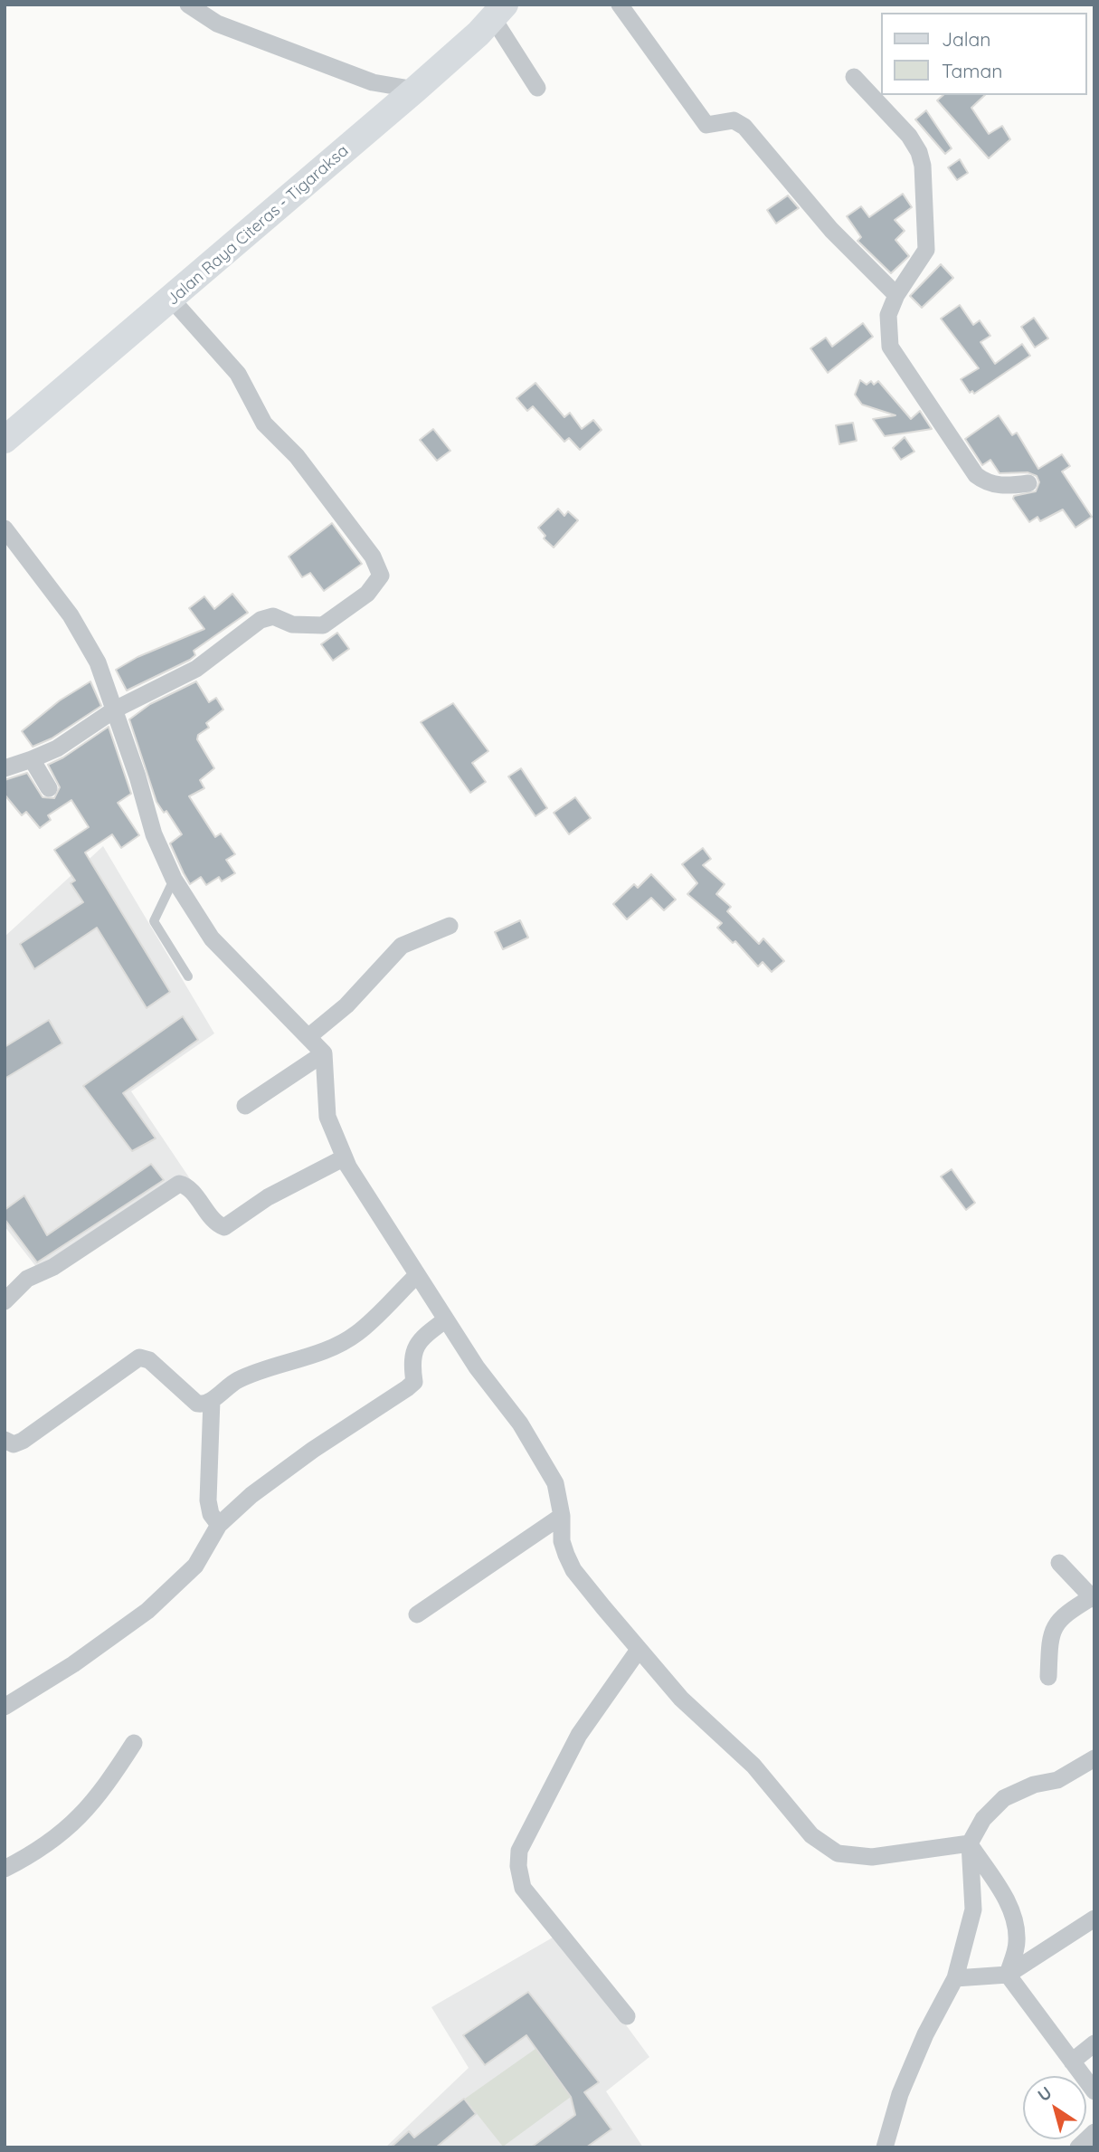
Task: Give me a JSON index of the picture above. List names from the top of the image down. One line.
{"streets":{"main road":["Jalan Raya Citeras - Tigaraksa"]},"legend":["Jalan","Taman"],"north":"top left"}
